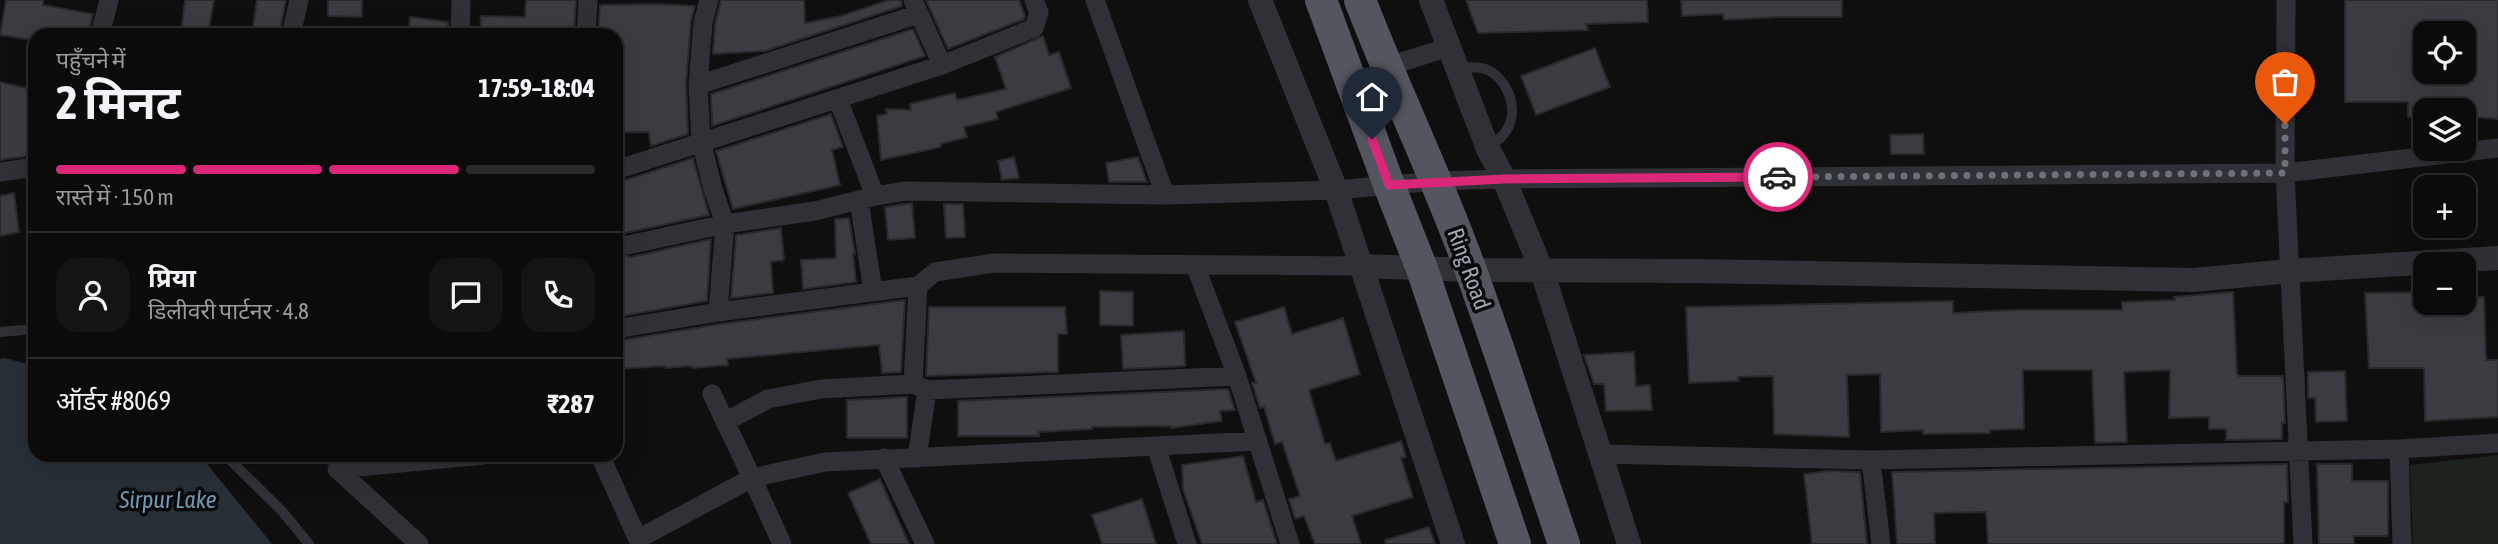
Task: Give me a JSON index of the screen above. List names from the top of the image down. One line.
{"streets":{"highway":["Ring Road"]},"water":["Sirpur Lake"],"page":{"map_buttons":["+","−"],"heading":["2 मिनट","पहुँचने में","17:59–18:04"],"panel":["प्रिया","डिलीवरी पार्टनर · 4.8","ऑर्डर #8069","₹287"],"bar":"रास्ते में · 150 m"}}
